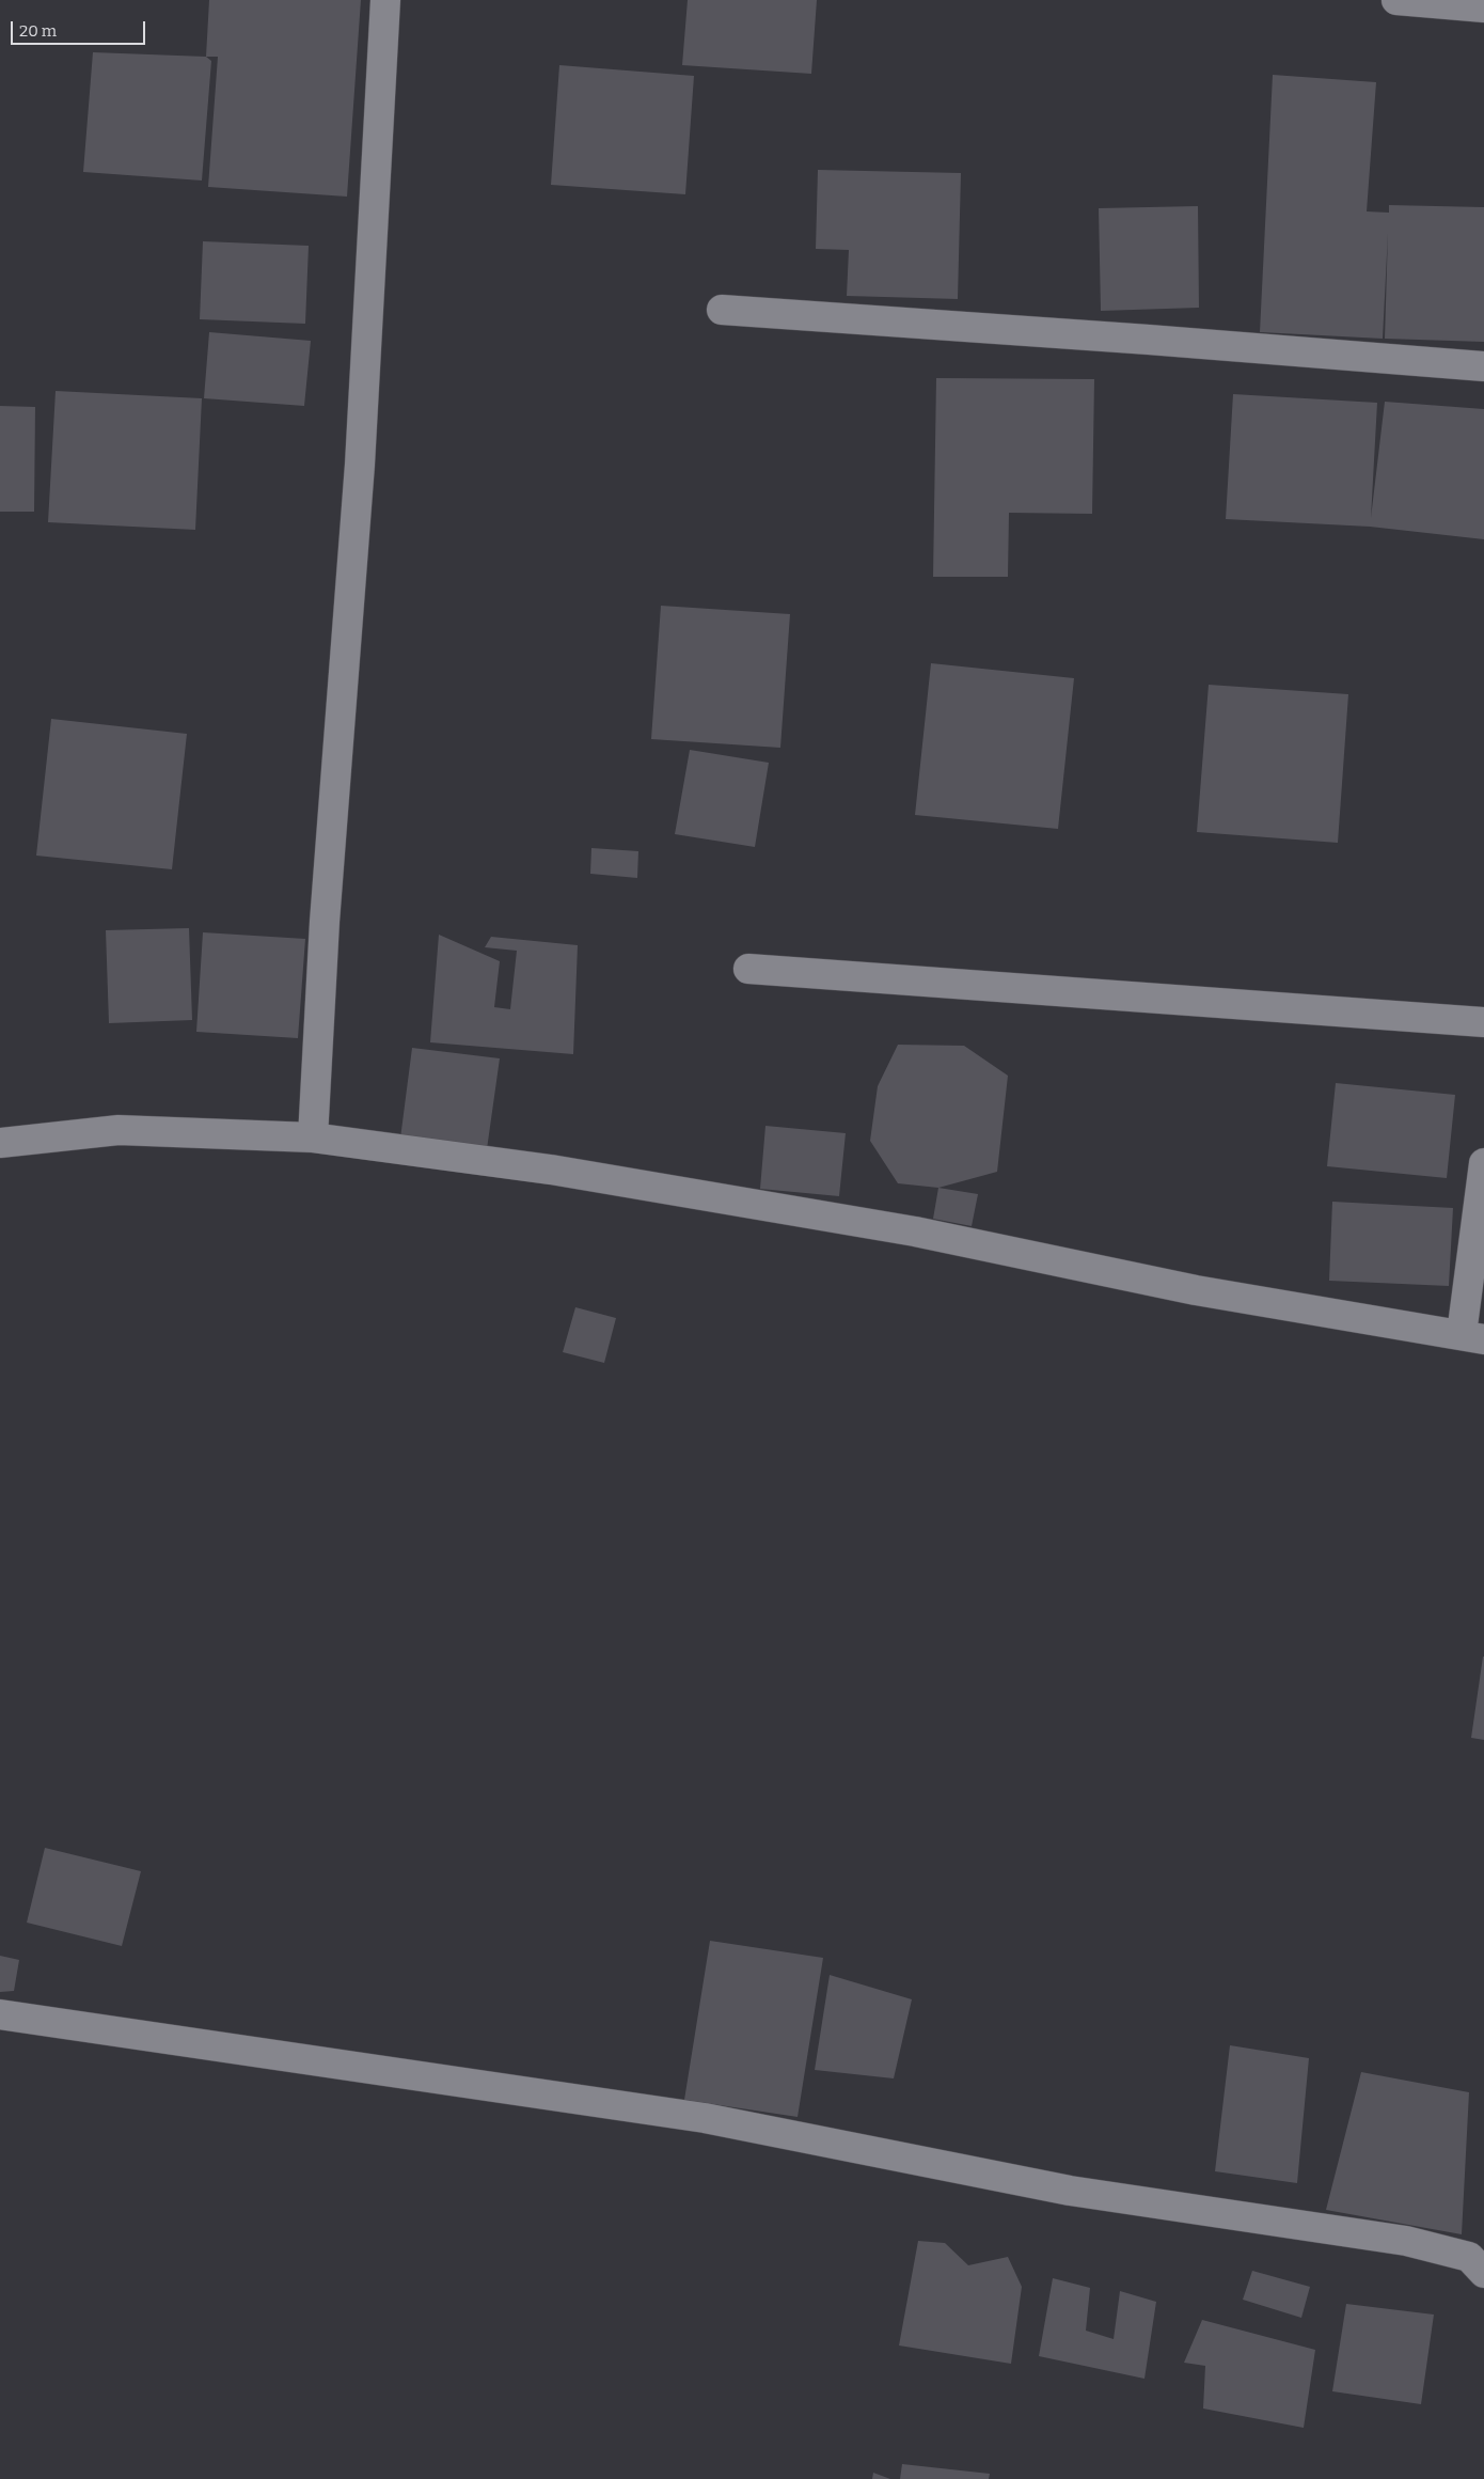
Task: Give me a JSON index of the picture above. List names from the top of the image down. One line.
{"scale_bar":"20 m"}
